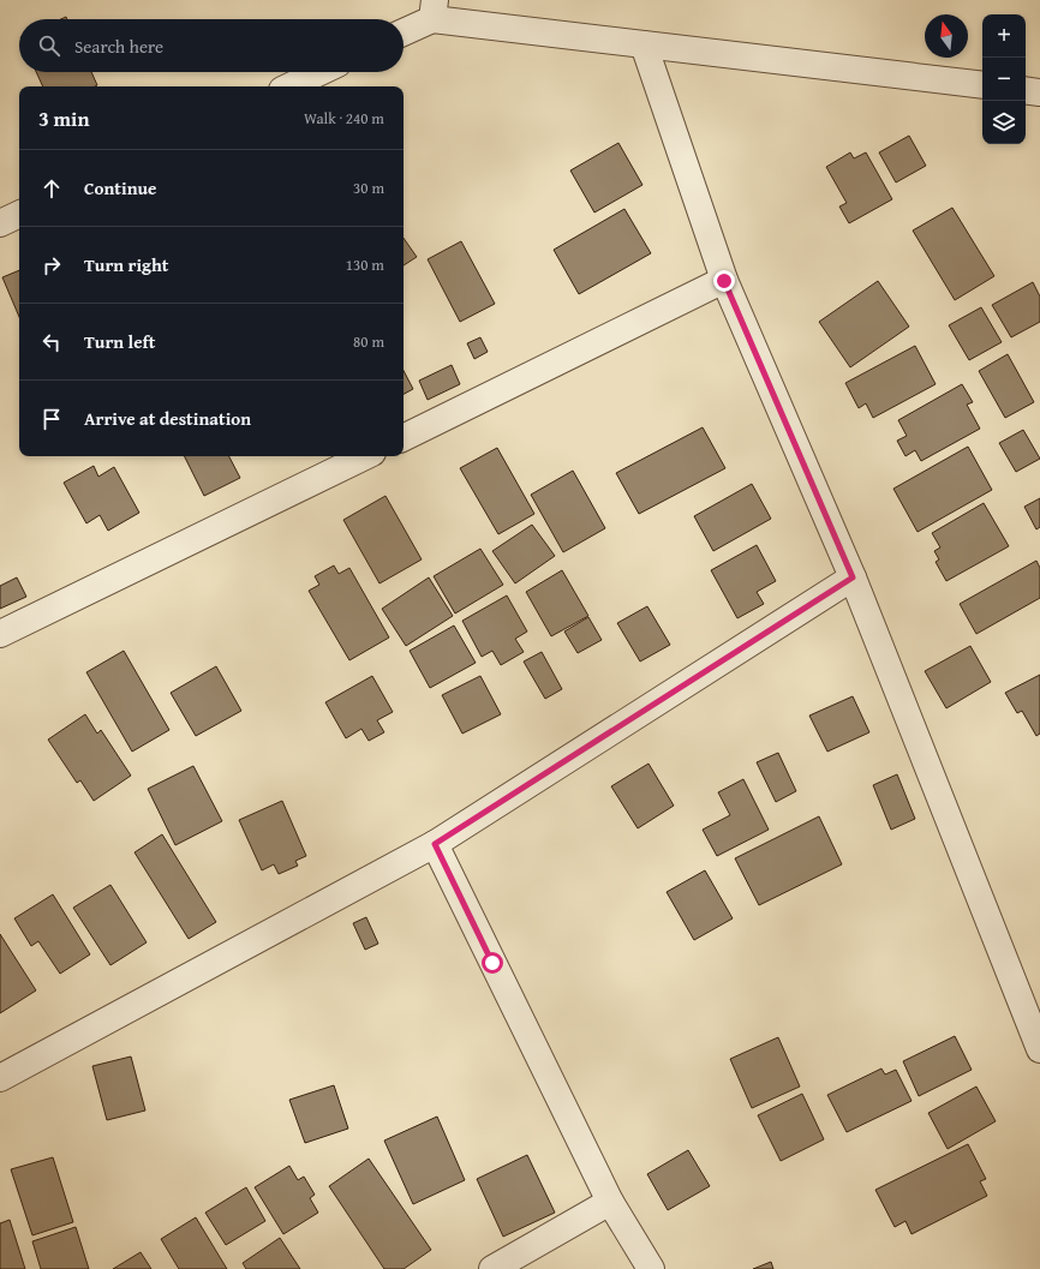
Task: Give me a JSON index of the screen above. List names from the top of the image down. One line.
{"north":"top","page":{"map_buttons":["+","−"],"search":"Search here","heading":["3 min","Walk · 240 m"],"list":[["Continue","30 m"],["Turn right","130 m"],["Turn left","80 m"],"Arrive at destination"]}}
